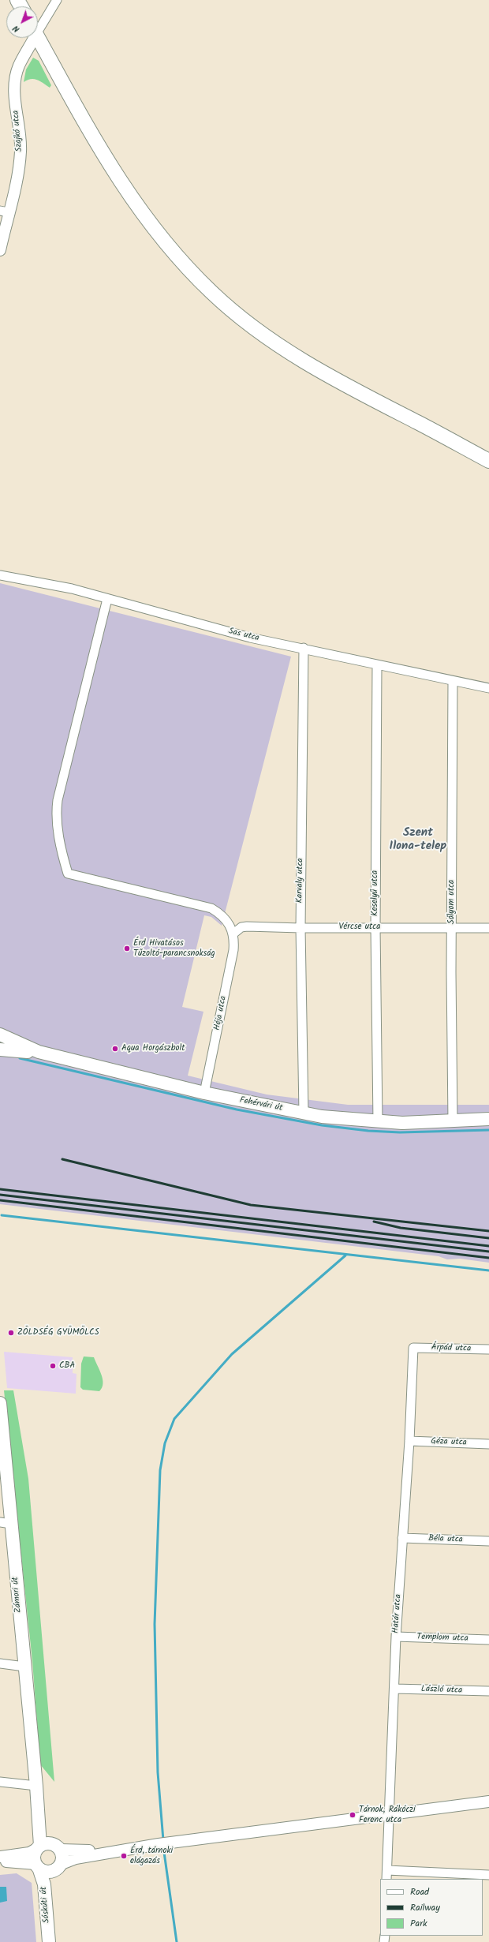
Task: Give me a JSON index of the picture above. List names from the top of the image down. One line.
{"streets":{"main road":["Fehérvári út","Zámori út","Sóskúti út"],"street":["Szajkó utca","Sas utca","Karvaly utca","Keselyű utca","Sólyom utca","Vércse utca","Héja utca","Árpád utca","Géza utca","Béla utca","Határ utca","Templom utca","László utca"]},"crossings":[["Sas utca","Karvaly utca"],["Sas utca","Keselyű utca"],["Sas utca","Sólyom utca"],["Karvaly utca","Vércse utca"],["Karvaly utca","Fehérvári út"],["Keselyű utca","Vércse utca"],["Keselyű utca","Fehérvári út"],["Sólyom utca","Vércse utca"],["Sólyom utca","Fehérvári út"],["Vércse utca","Héja utca"],["Héja utca","Fehérvári út"],["Árpád utca","Határ utca"],["Géza utca","Határ utca"],["Béla utca","Határ utca"],["Zámori út","Sóskúti út"],["Határ utca","Templom utca"],["Határ utca","László utca"]],"districts":["Szent Ilona-telep"],"places":["Érd Hivatásos Tűzoltó-parancsnokság","Aqua Horgászbolt","ZÖLDSÉG GYÜMÖLCS","CBA","Tárnok, Rákóczi Ferenc utca","Érd, tárnoki elágazás"],"legend":["Road","Railway","Park"],"north":"bottom left"}
